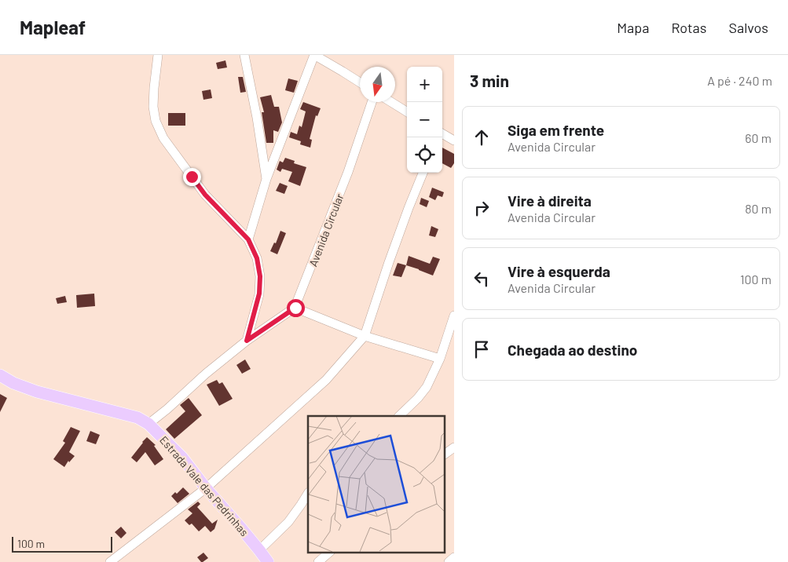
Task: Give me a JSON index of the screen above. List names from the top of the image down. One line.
{"streets":{"main road":["Estrada Vale das Pedrinhas"],"street":["Avenida Circular"]},"scale_bar":"100 m","north":"bottom","page":{"header":"Mapleaf","nav":["Mapa","Rotas","Salvos"],"heading":["3 min","A pé · 240 m"],"map_buttons":["+","−"],"list":[["Siga em frente","Avenida Circular","60 m"],["Vire à direita","Avenida Circular","80 m"],["Vire à esquerda","Avenida Circular","100 m"],"Chegada ao destino"],"scale":"100 m"}}
